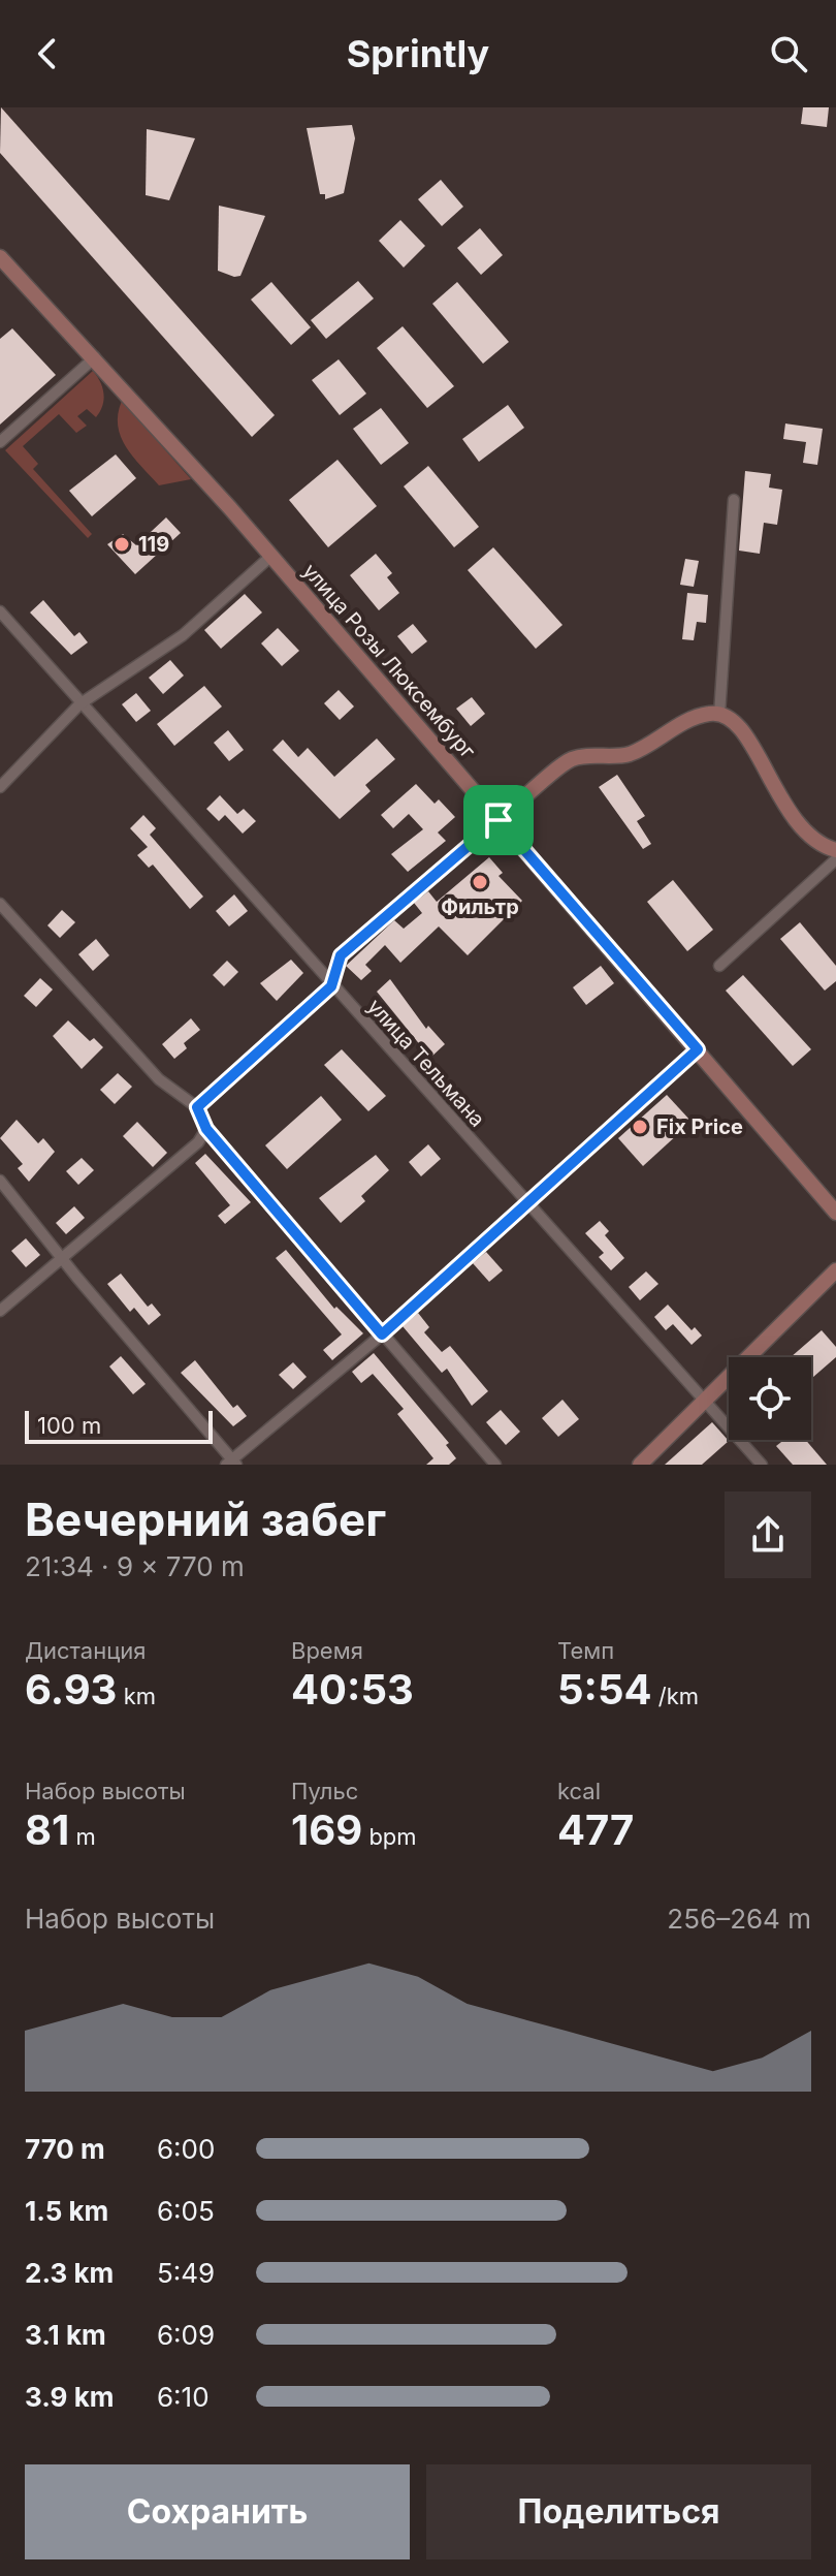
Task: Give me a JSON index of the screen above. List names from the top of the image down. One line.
{"streets":{"main road":["улица Розы Люксембург"],"street":["улица Тельмана"]},"places":["119","Фильтр","Fix Price"],"scale_bar":"100 m","page":{"header":"Sprintly","scale":"100 m","heading":["Вечерний забег","21:34 · 9 × 770 m"],"stats":[["Дистанция","6.93 km"],["Время","40:53"],["Темп","5:54 /km"],["Набор высоты","81 m"],["Пульс","169 bpm"],["kcal","477"]],"chart":["Набор высоты","256–264 m"],"list":[{"name":"770 m","note":"6:00"},{"name":"1.5 km","note":"6:05"},{"name":"2.3 km","note":"5:49"},{"name":"3.1 km","note":"6:09"},{"name":"3.9 km","note":"6:10"}],"buttons":["Сохранить","Поделиться"]}}
